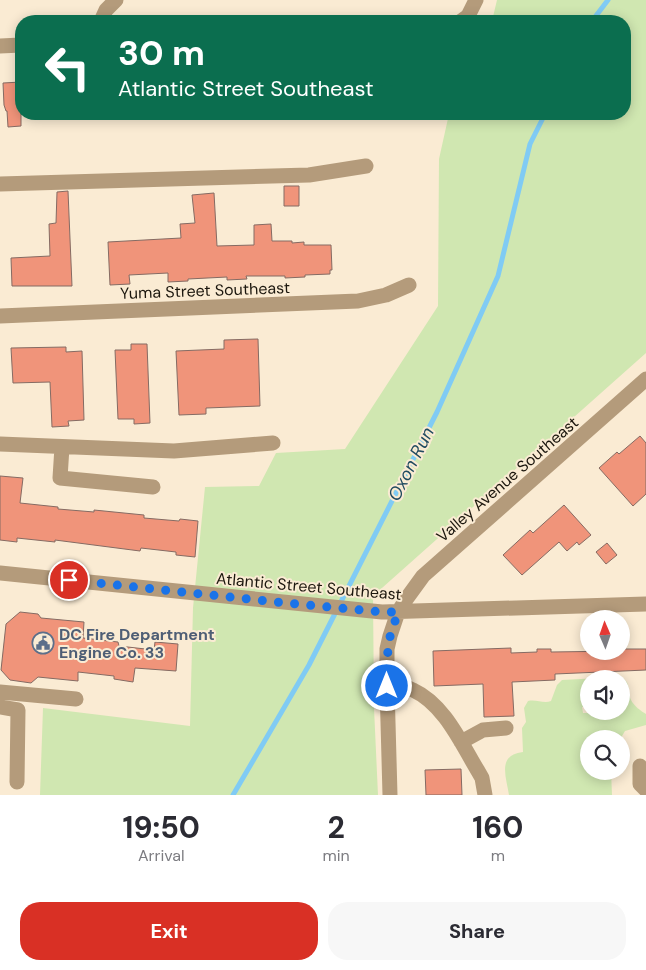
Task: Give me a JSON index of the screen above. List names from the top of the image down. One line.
{"streets":{"street":["Yuma Street Southeast","Valley Avenue Southeast","Atlantic Street Southeast"]},"crossings":[["Valley Avenue Southeast","Atlantic Street Southeast"]],"water":["Oxon Run"],"places":{"public building":["DC Fire Department Engine Co. 33"]},"north":"top","page":{"turn":["30 m","Atlantic Street Southeast"],"eta":["19:50","Arrival","2","min","160","m"],"buttons":["Exit","Share"]}}
